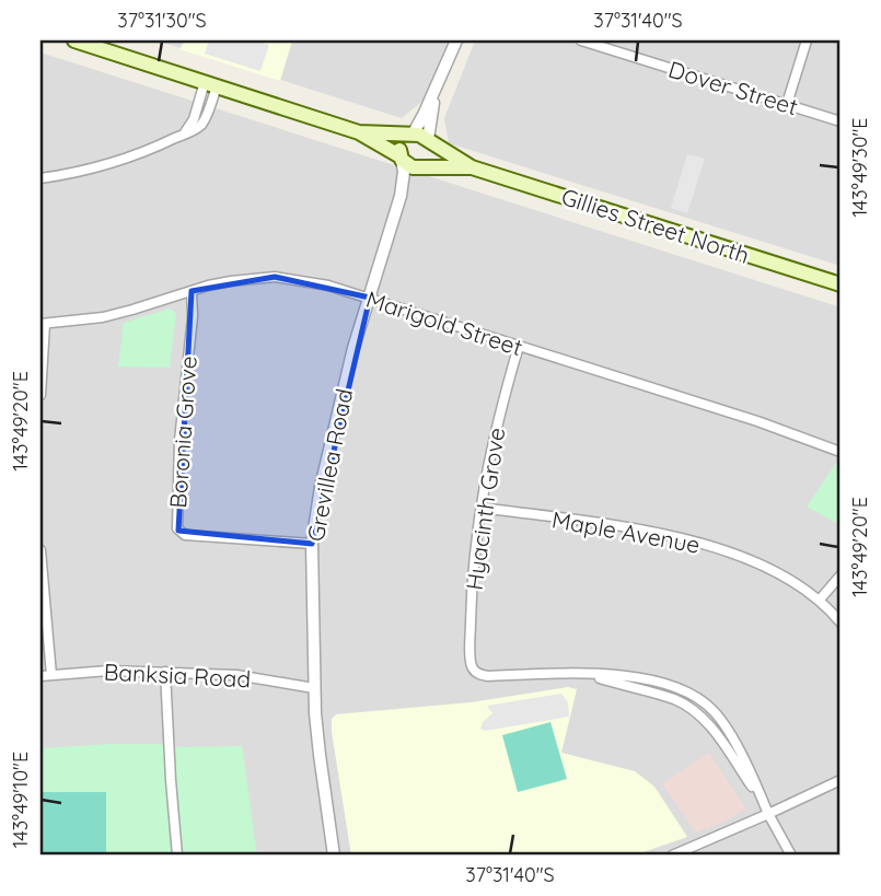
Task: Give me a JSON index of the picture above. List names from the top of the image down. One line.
{"streets":{"main road":["Gillies Street North"],"street":["Dover Street","Marigold Street","Boronia Grove","Grevillea Road","Hyacinth Grove","Maple Avenue","Banksia Road"]},"crossings":[["Gillies Street North","Grevillea Road"],["Marigold Street","Boronia Grove"],["Marigold Street","Grevillea Road"],["Marigold Street","Hyacinth Grove"],["Boronia Grove","Grevillea Road"],["Grevillea Road","Banksia Road"],["Hyacinth Grove","Maple Avenue"]],"coordinates":["37°31'30\"S","37°31'40\"S","143°49'30\"E","143°49'20\"E","143°49'10\"E"]}
